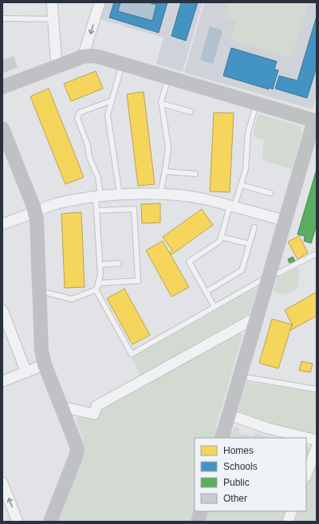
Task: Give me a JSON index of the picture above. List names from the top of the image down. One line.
{"legend":["Homes","Schools","Public","Other"]}
